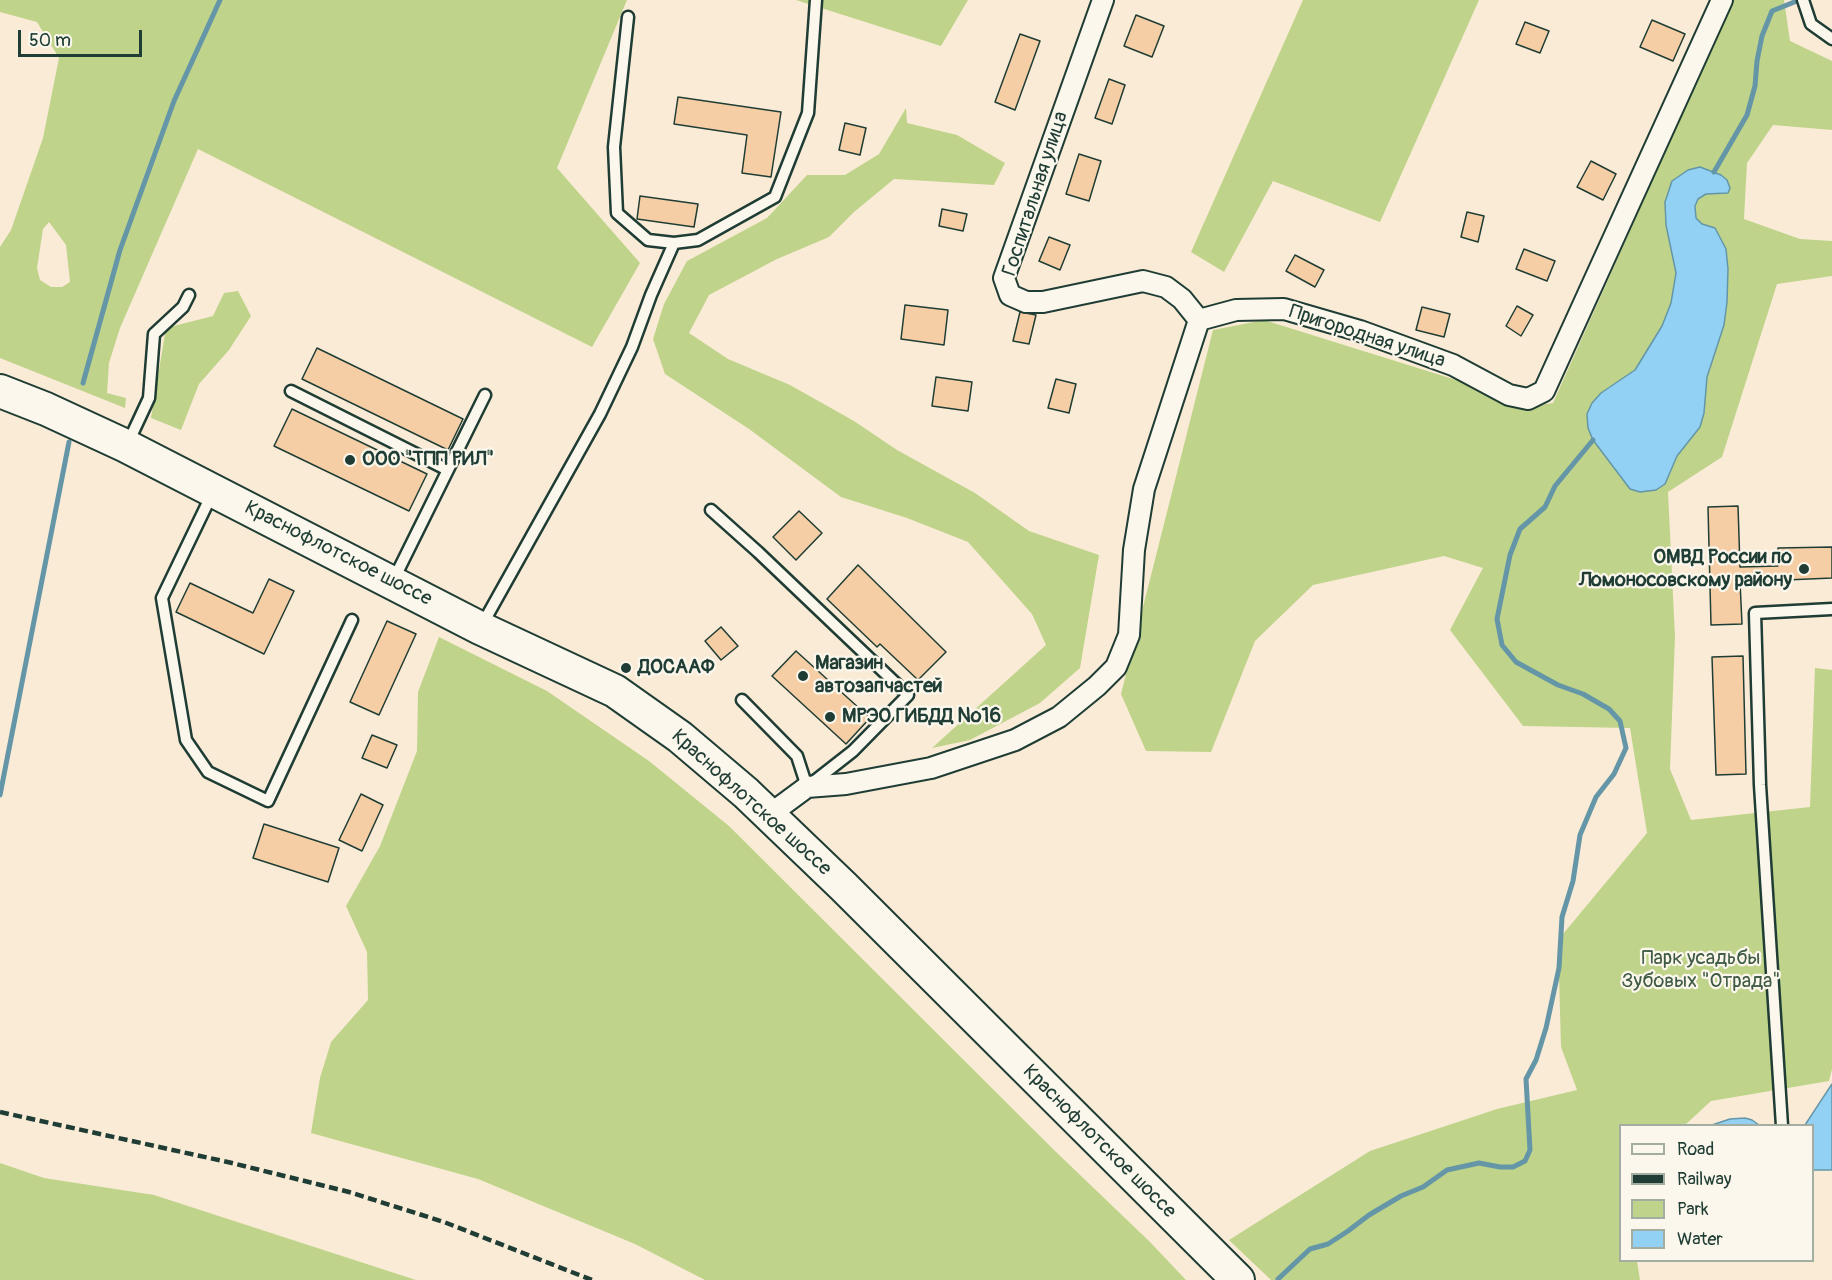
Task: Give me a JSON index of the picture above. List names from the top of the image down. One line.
{"streets":{"main road":["Краснофлотское шоссе"],"street":["Госпитальная улица","Пригородная улица"]},"crossings":[["Госпитальная улица","Пригородная улица"]],"parks":["Парк усадьбы Зубовых \"Отрада\""],"places":["ООО \"ТПП РИЛ\"","ОМВД России по Ломоносовскому району","ДОСААФ","Магазин автозапчастей","МРЭО ГИБДД №16"],"legend":["Road","Railway","Park","Water"],"scale_bar":"50 m"}
